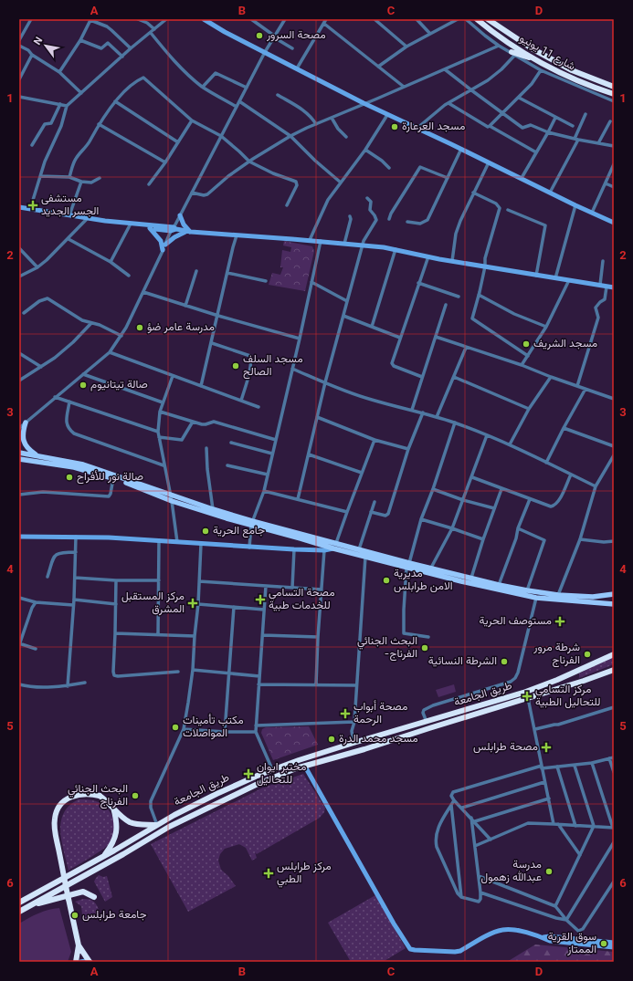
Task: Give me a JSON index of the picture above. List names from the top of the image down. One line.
{"streets":{"highway":["شارع 11 يونيو","طريق الجامعة"]},"places":{"other":["مصحة السرور","مسجد العرعارة","مدرسة عامر ضؤ","مسجد الشريف","مسجد السلف الصالح","صالة تيتانيوم","صالة نور للأفراح","جامع الحرية","مديرية الامن طرابلس","البحث الجنائي -الفرناج","شرطة مرور الفرناج","الشرطة النسائية","مكتب تأمينات المواصلات","مسجد محمد الدرة","البحث الجنائي الفرناج","مدرسة عبدالله زهمول","جامعة طرابلس","سوق القرية الممتاز"],"health":["مستشفى الجسر الجديد","مصحة التسامي للخدمات طبية","مركز المستقبل المشرق","مستوصف الحرية","مركز التسامي للتحاليل الطبية","مصحة أبواب الرحمة","مصحة طرابلس","مختبر ايوان للتحاليل","مركز طرابلس الطبي"]},"north":"top left","grid":{"columns":["A","B","C","D"],"rows":["1","2","3","4","5","6"]}}
